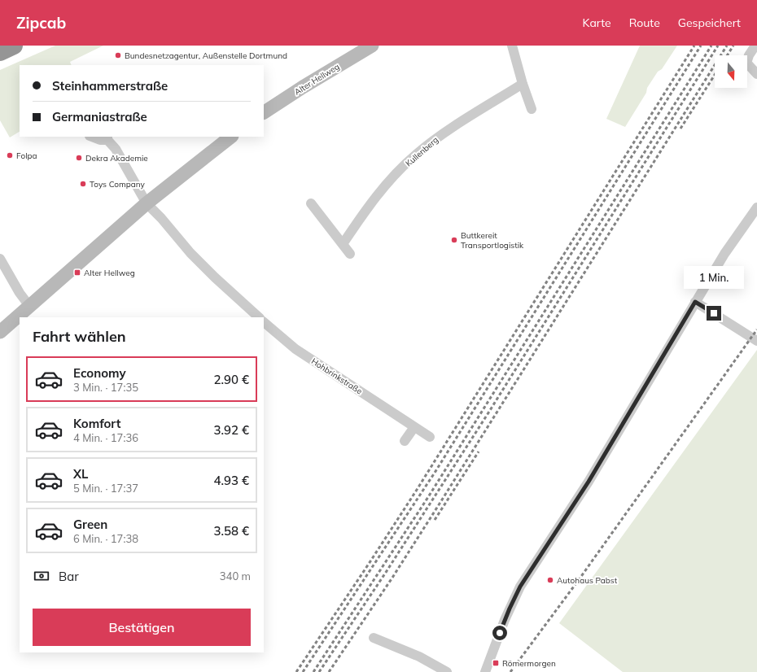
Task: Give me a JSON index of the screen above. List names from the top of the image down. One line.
{"streets":{"street":["Alter Hellweg","Kullenberg","Hohbrinkstraße"]},"places":{"other":["Bundesnetzagentur, Außenstelle Dortmund","Folpa","Dekra Akademie","Toys Company","Buttkereit Transportlogistik","Autohaus Pabst"],"transit":["Alter Hellweg","Römermorgen"]},"north":"bottom","page":{"header":"Zipcab","nav":["Karte","Route","Gespeichert"],"banner":["Steinhammerstraße","Germaniastraße"],"bubble":"1 Min.","heading":"Fahrt wählen","list":[{"name":"Economy","note":"3 Min. · 17:35","value":"2.90 €"},{"name":"Komfort","note":"4 Min. · 17:36","value":"3.92 €"},{"name":"XL","note":"5 Min. · 17:37","value":"4.93 €"},{"name":"Green","note":"6 Min. · 17:38","value":"3.58 €"}],"pay":["Bar","340 m"],"buttons":"Bestätigen"}}
